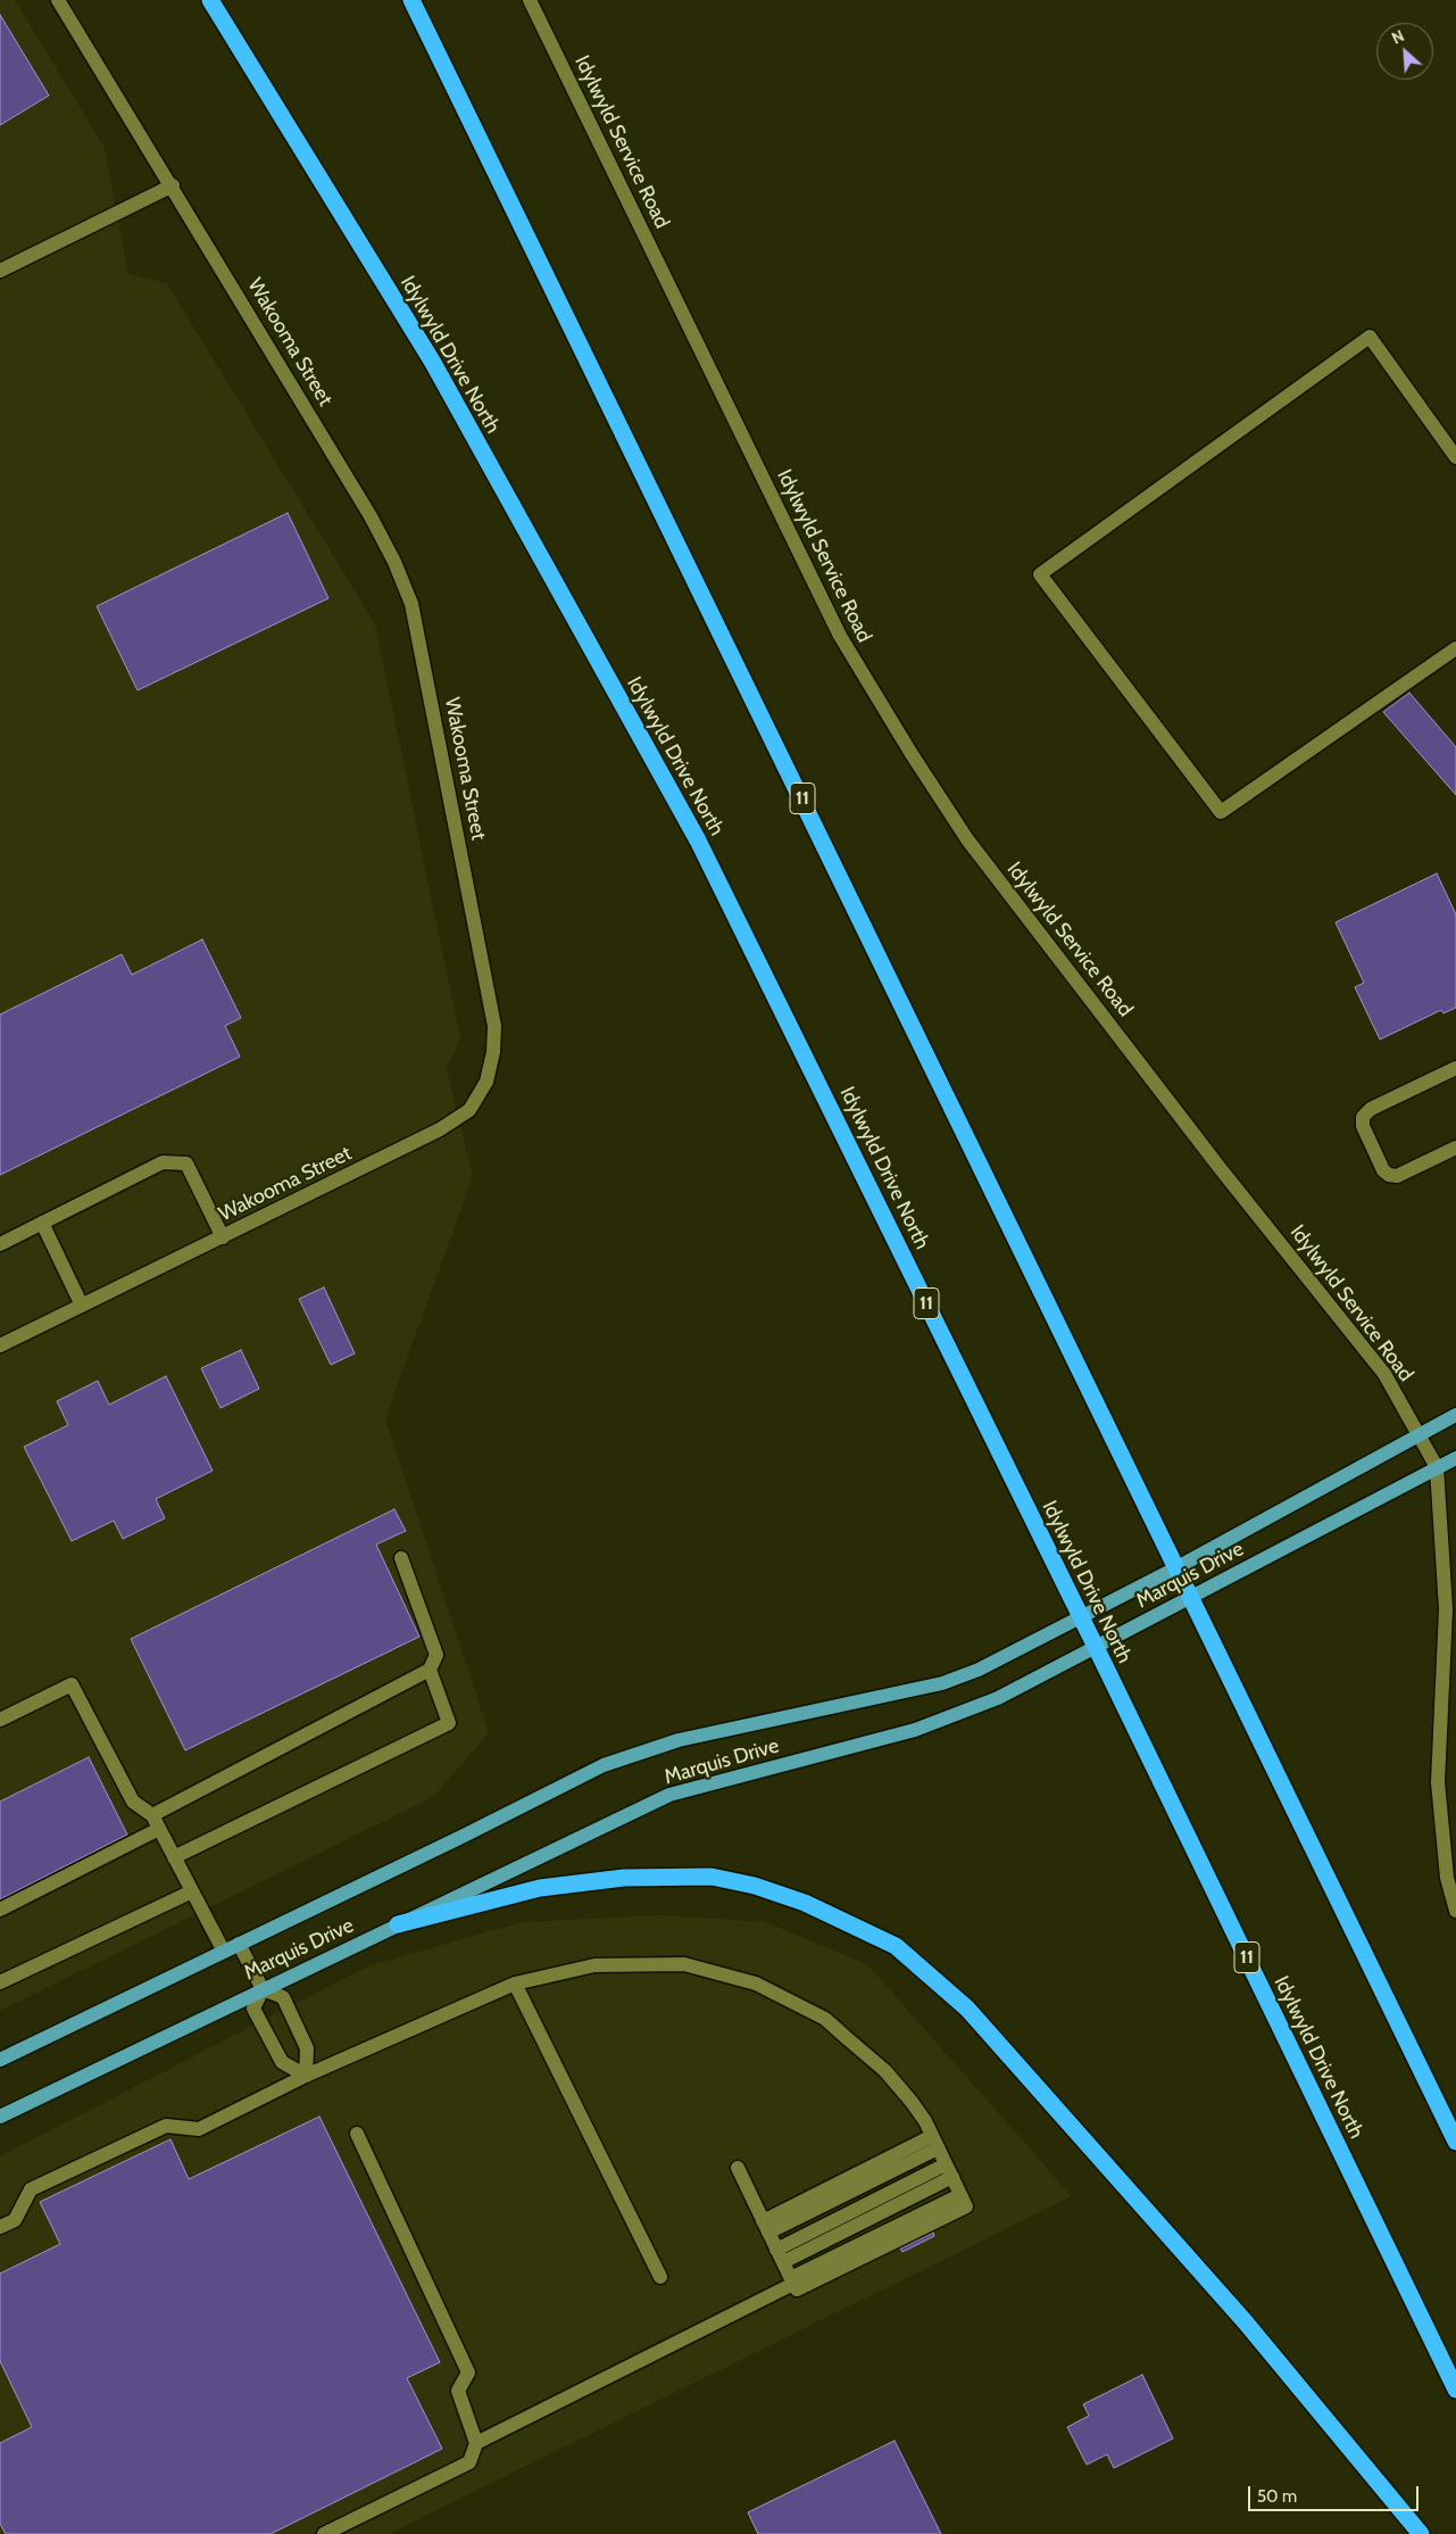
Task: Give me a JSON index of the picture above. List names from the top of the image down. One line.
{"streets":{"highway":["Idylwyld Drive North","11"],"main road":["Marquis Drive"],"street":["Idylwyld Service Road","Wakooma Street"]},"crossings":[["Idylwyld Service Road","Marquis Drive"],["Idylwyld Drive North","Marquis Drive"],["11","Marquis Drive"]],"scale_bar":"50 m","north":"top left"}
